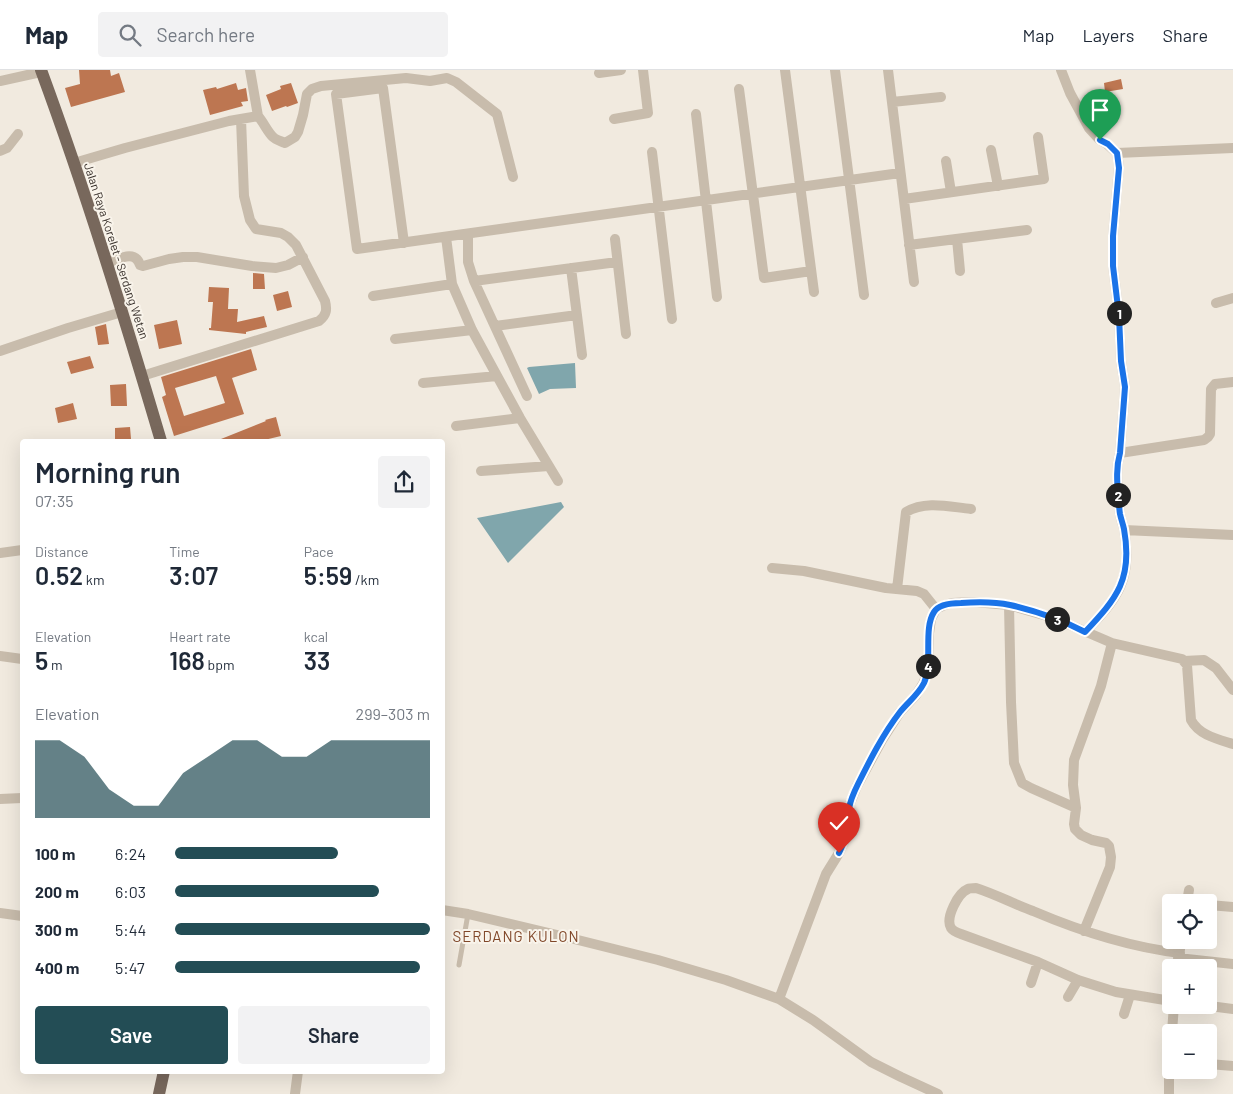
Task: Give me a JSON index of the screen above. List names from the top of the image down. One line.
{"streets":{"main road":["Jalan Raya Korelet - Serdang Wetan"]},"districts":["SERDANG KULON"],"page":{"header":"Map","search":"Search here","nav":["Map","Layers","Share"],"pins":["1","2","3","4"],"heading":["Morning run","07:35"],"stats":[["Distance","0.52 km"],["Time","3:07"],["Pace","5:59 /km"],["Elevation","5 m"],["Heart rate","168 bpm"],["kcal","33"]],"chart":["Elevation","299–303 m"],"list":[{"name":"100 m","note":"6:24"},{"name":"200 m","note":"6:03"},{"name":"300 m","note":"5:44"},{"name":"400 m","note":"5:47"}],"map_buttons":["+","−"],"buttons":["Save","Share"]}}
